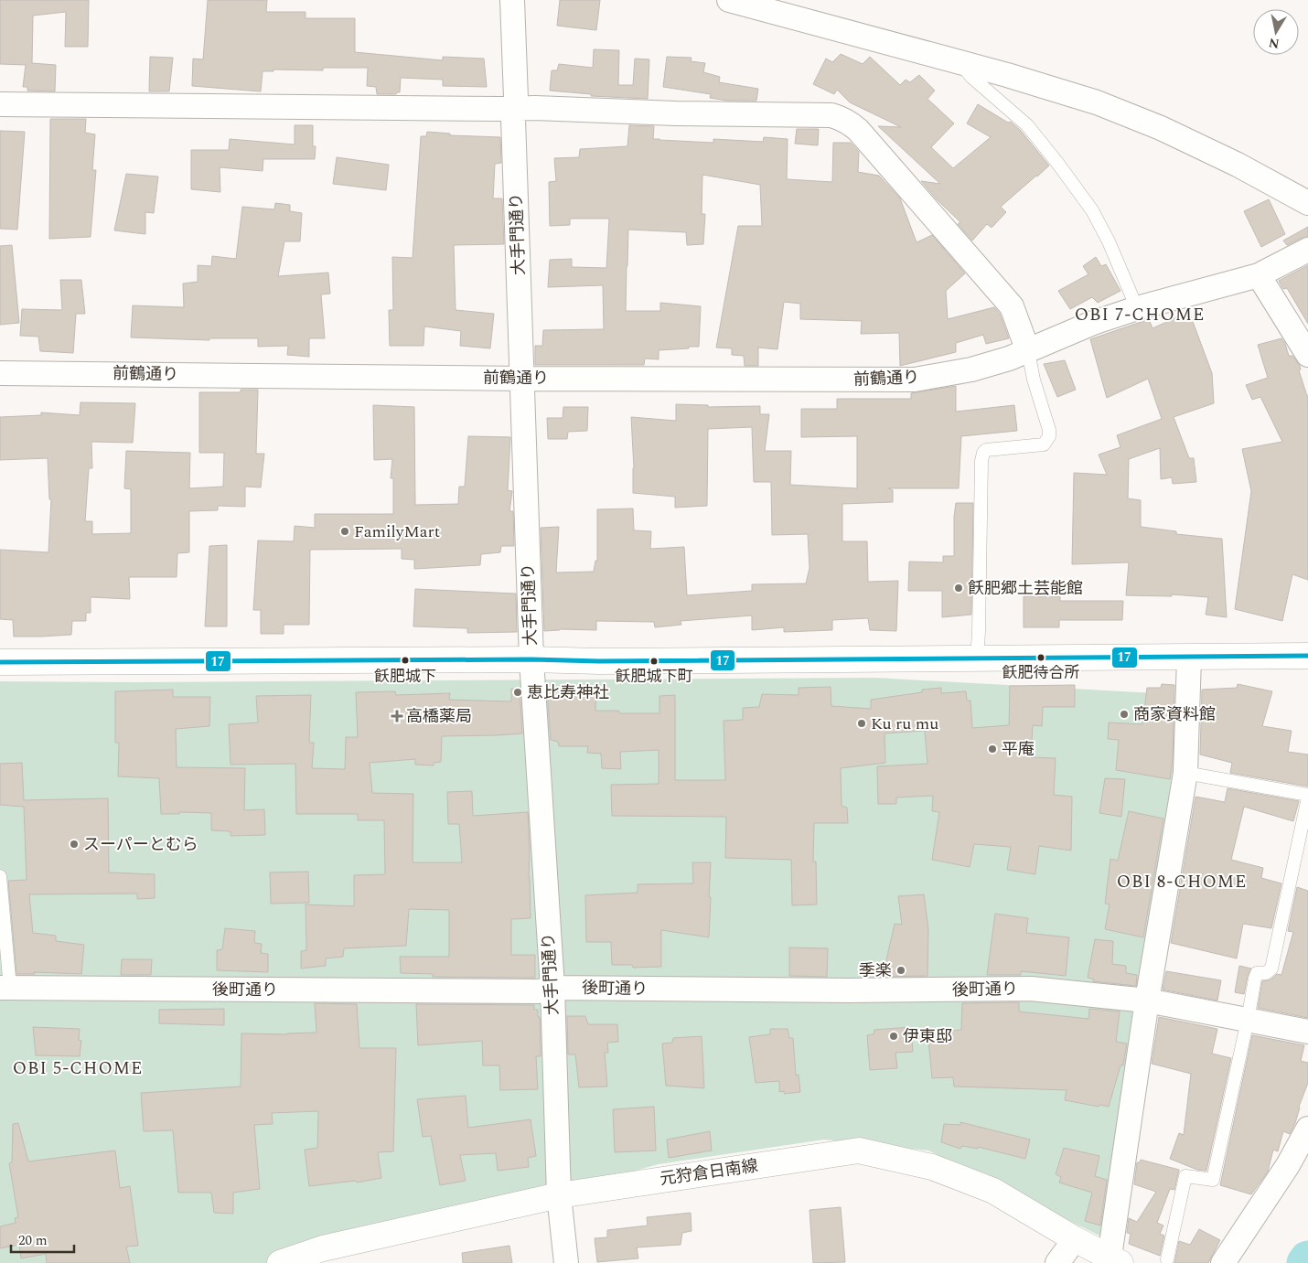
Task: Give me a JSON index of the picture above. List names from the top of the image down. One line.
{"streets":{"main road":["元狩倉日南線"],"street":["大手門通り","前鶴通り","後町通り"]},"crossings":[["大手門通り","前鶴通り"],["大手門通り","後町通り"],["大手門通り","元狩倉日南線"]],"districts":["OBI 7-CHOME","OBI 8-CHOME","OBI 5-CHOME"],"places":{"other":["FamilyMart","飫肥郷土芸能館","飫肥待合所","飫肥城下","飫肥城下町","恵比寿神社","商家資料館","Ku ru mu","平庵","スーパーとむら","季楽","伊東邸"],"health":["高橋薬局"]},"lines":["transit line 17"],"scale_bar":"20 m","north":"bottom"}
